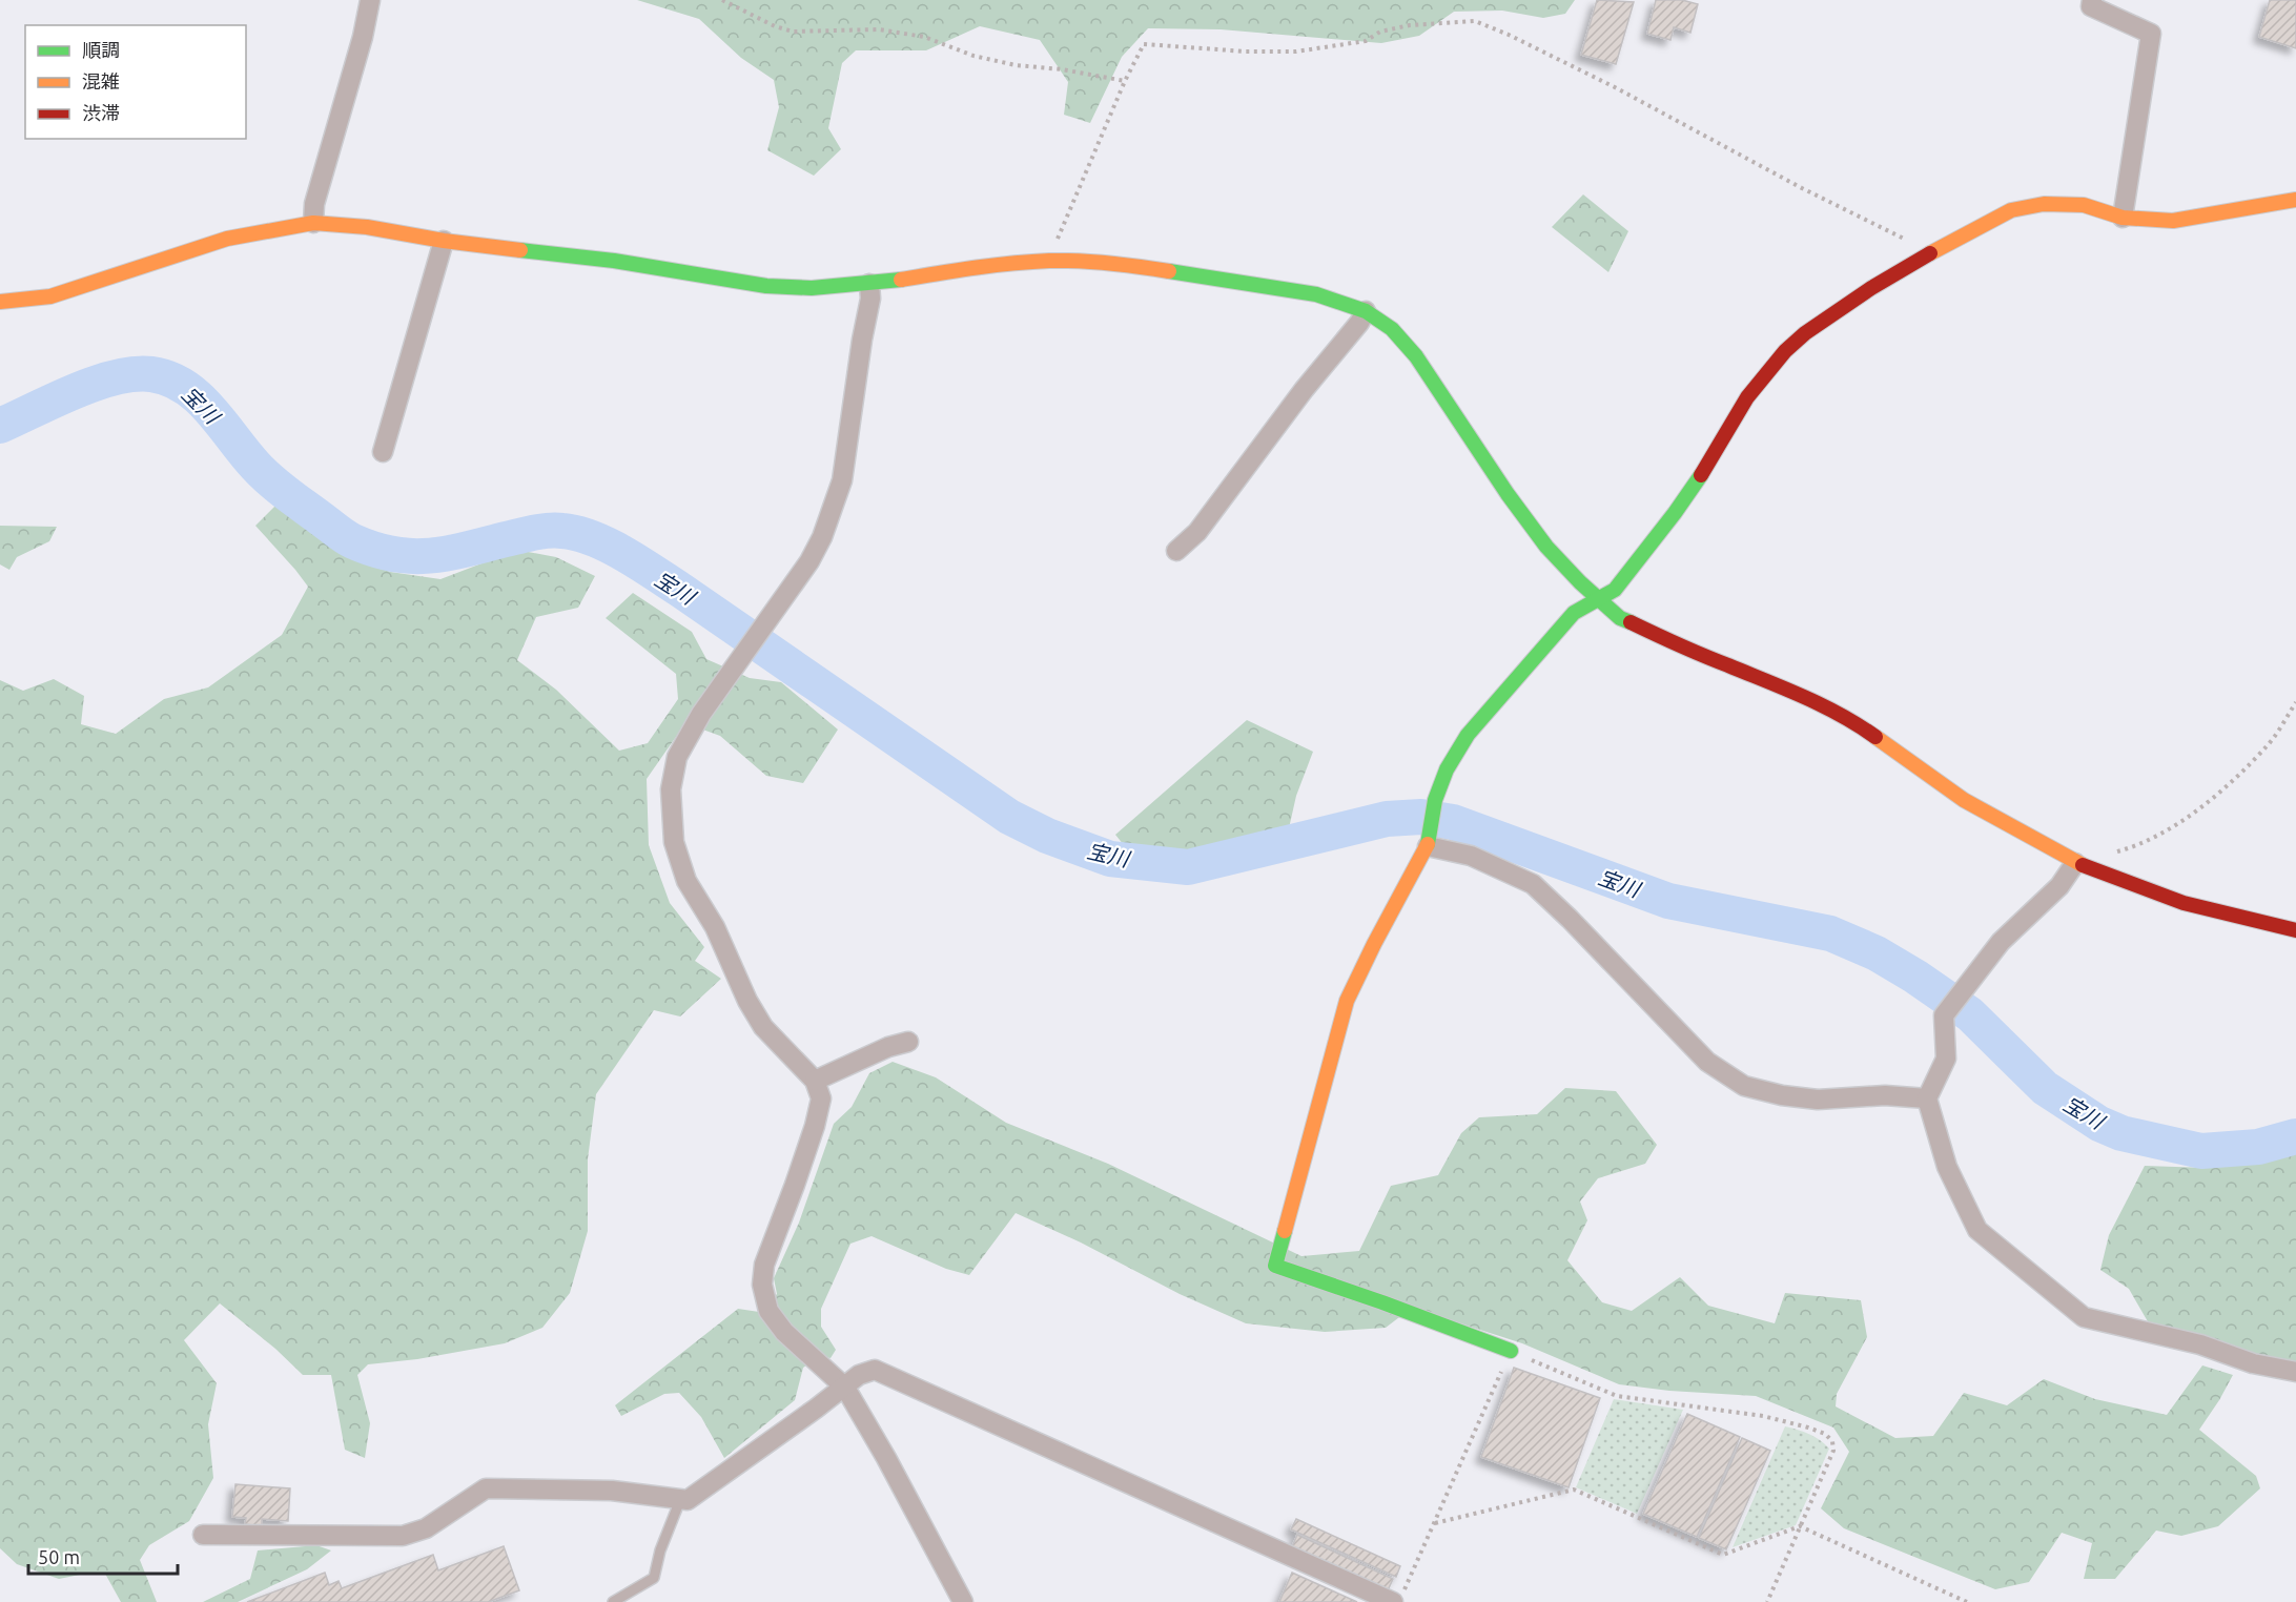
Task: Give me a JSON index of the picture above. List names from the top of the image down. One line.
{"water":["宝川"],"legend":["順調","混雑","渋滞"],"scale_bar":"50 m"}
